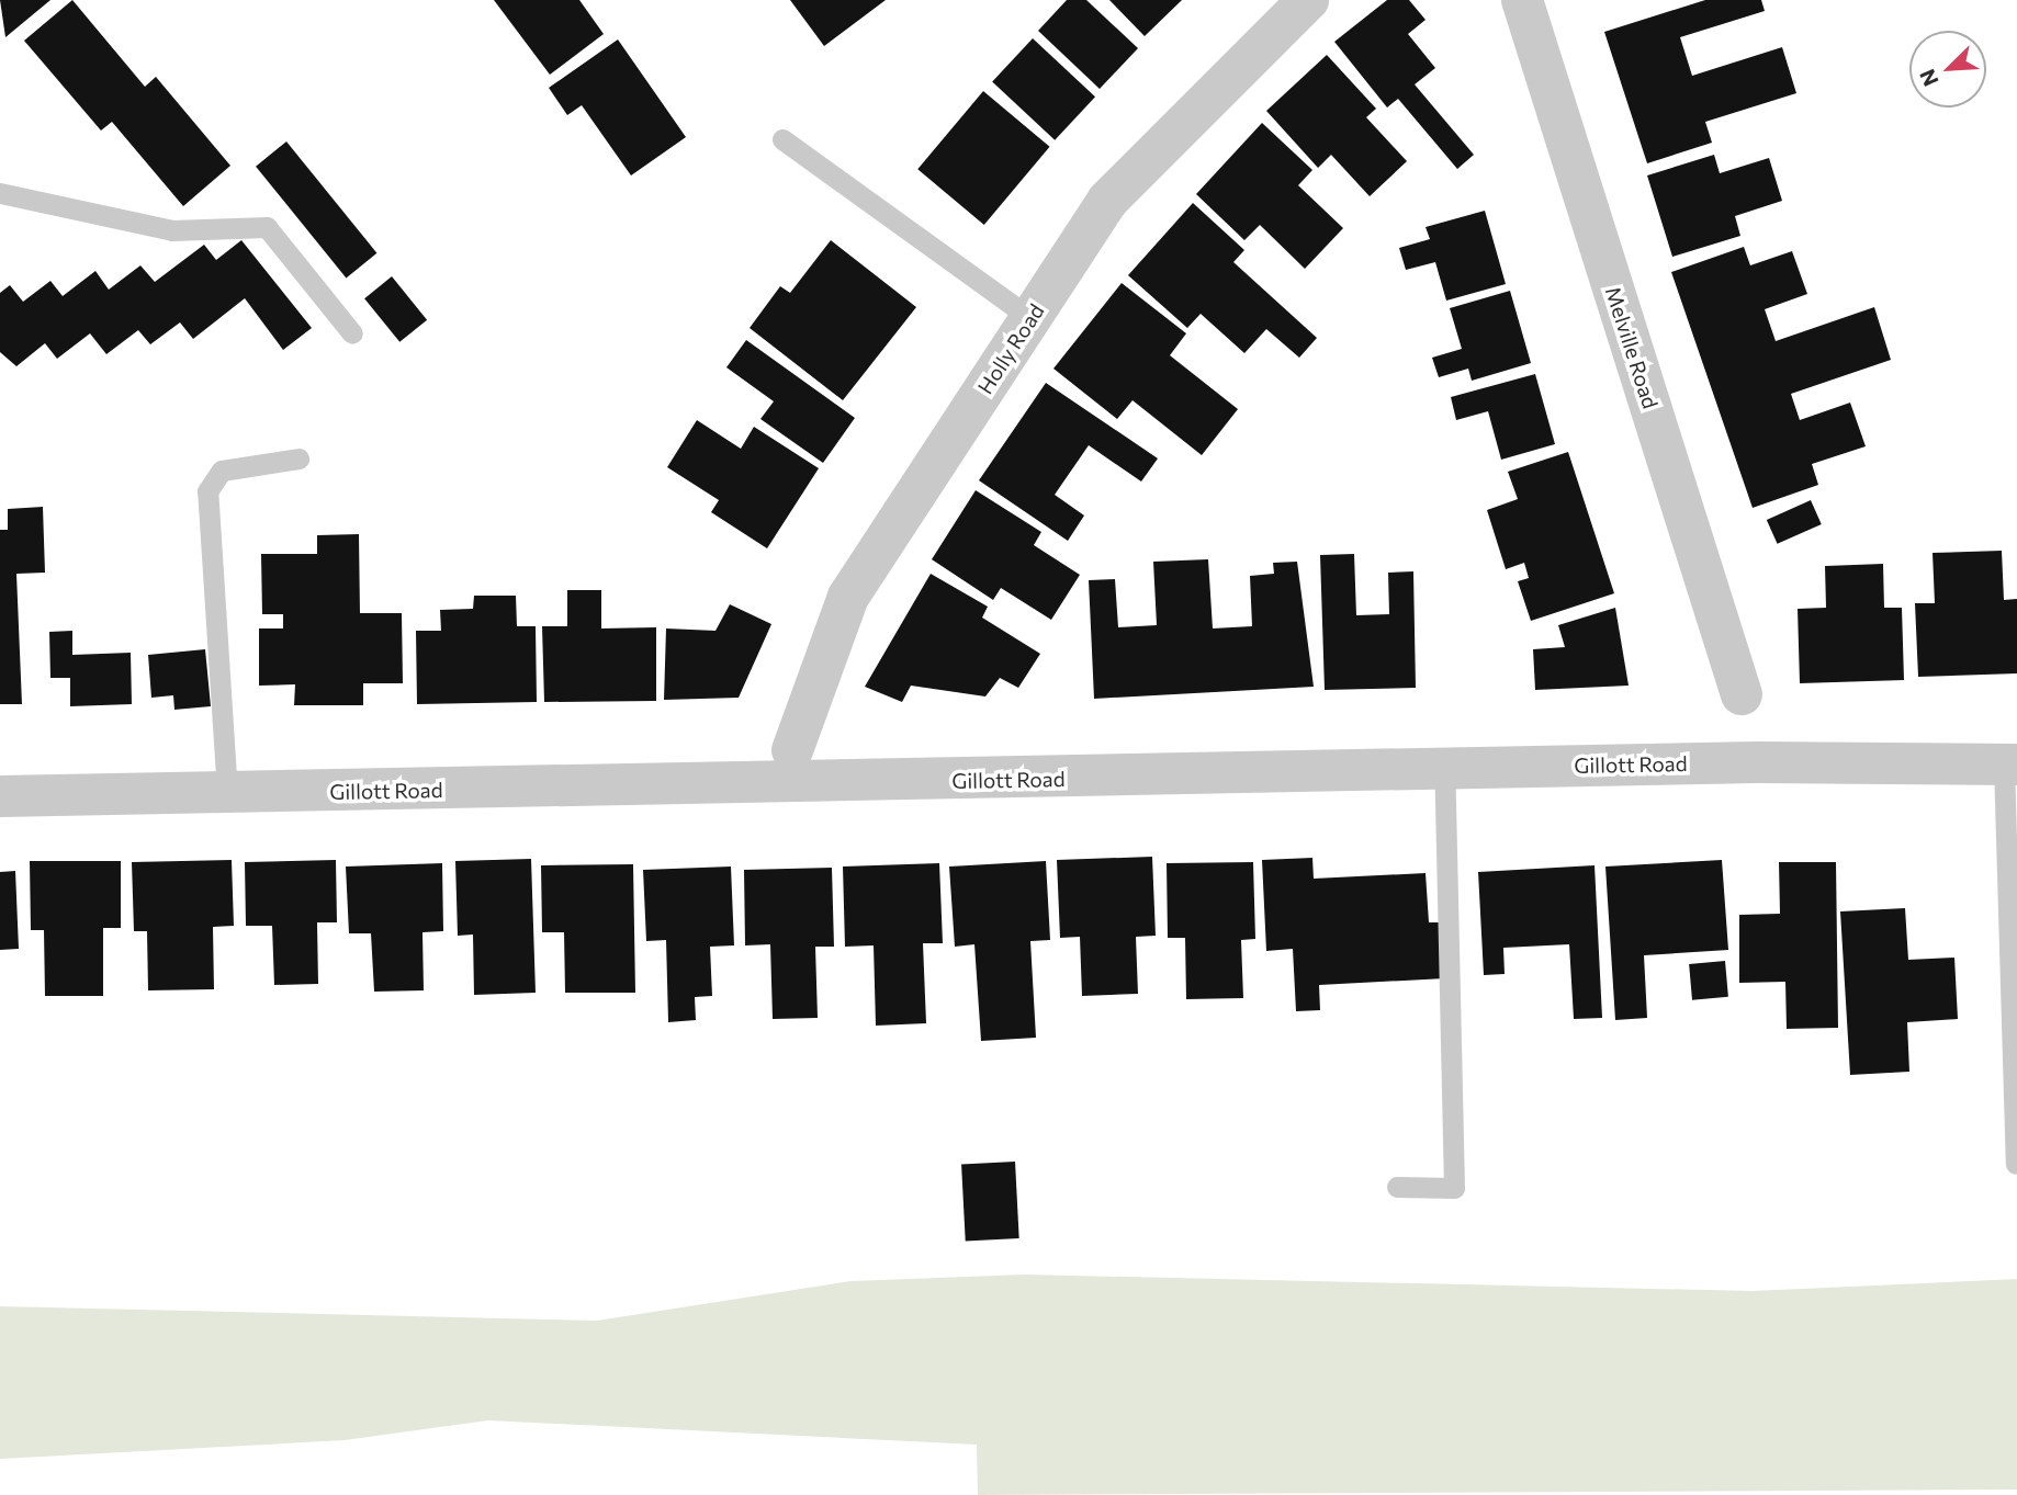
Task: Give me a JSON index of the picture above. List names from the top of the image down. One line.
{"streets":{"street":["Melville Road","Holly Road","Gillott Road"]},"north":"bottom left"}
